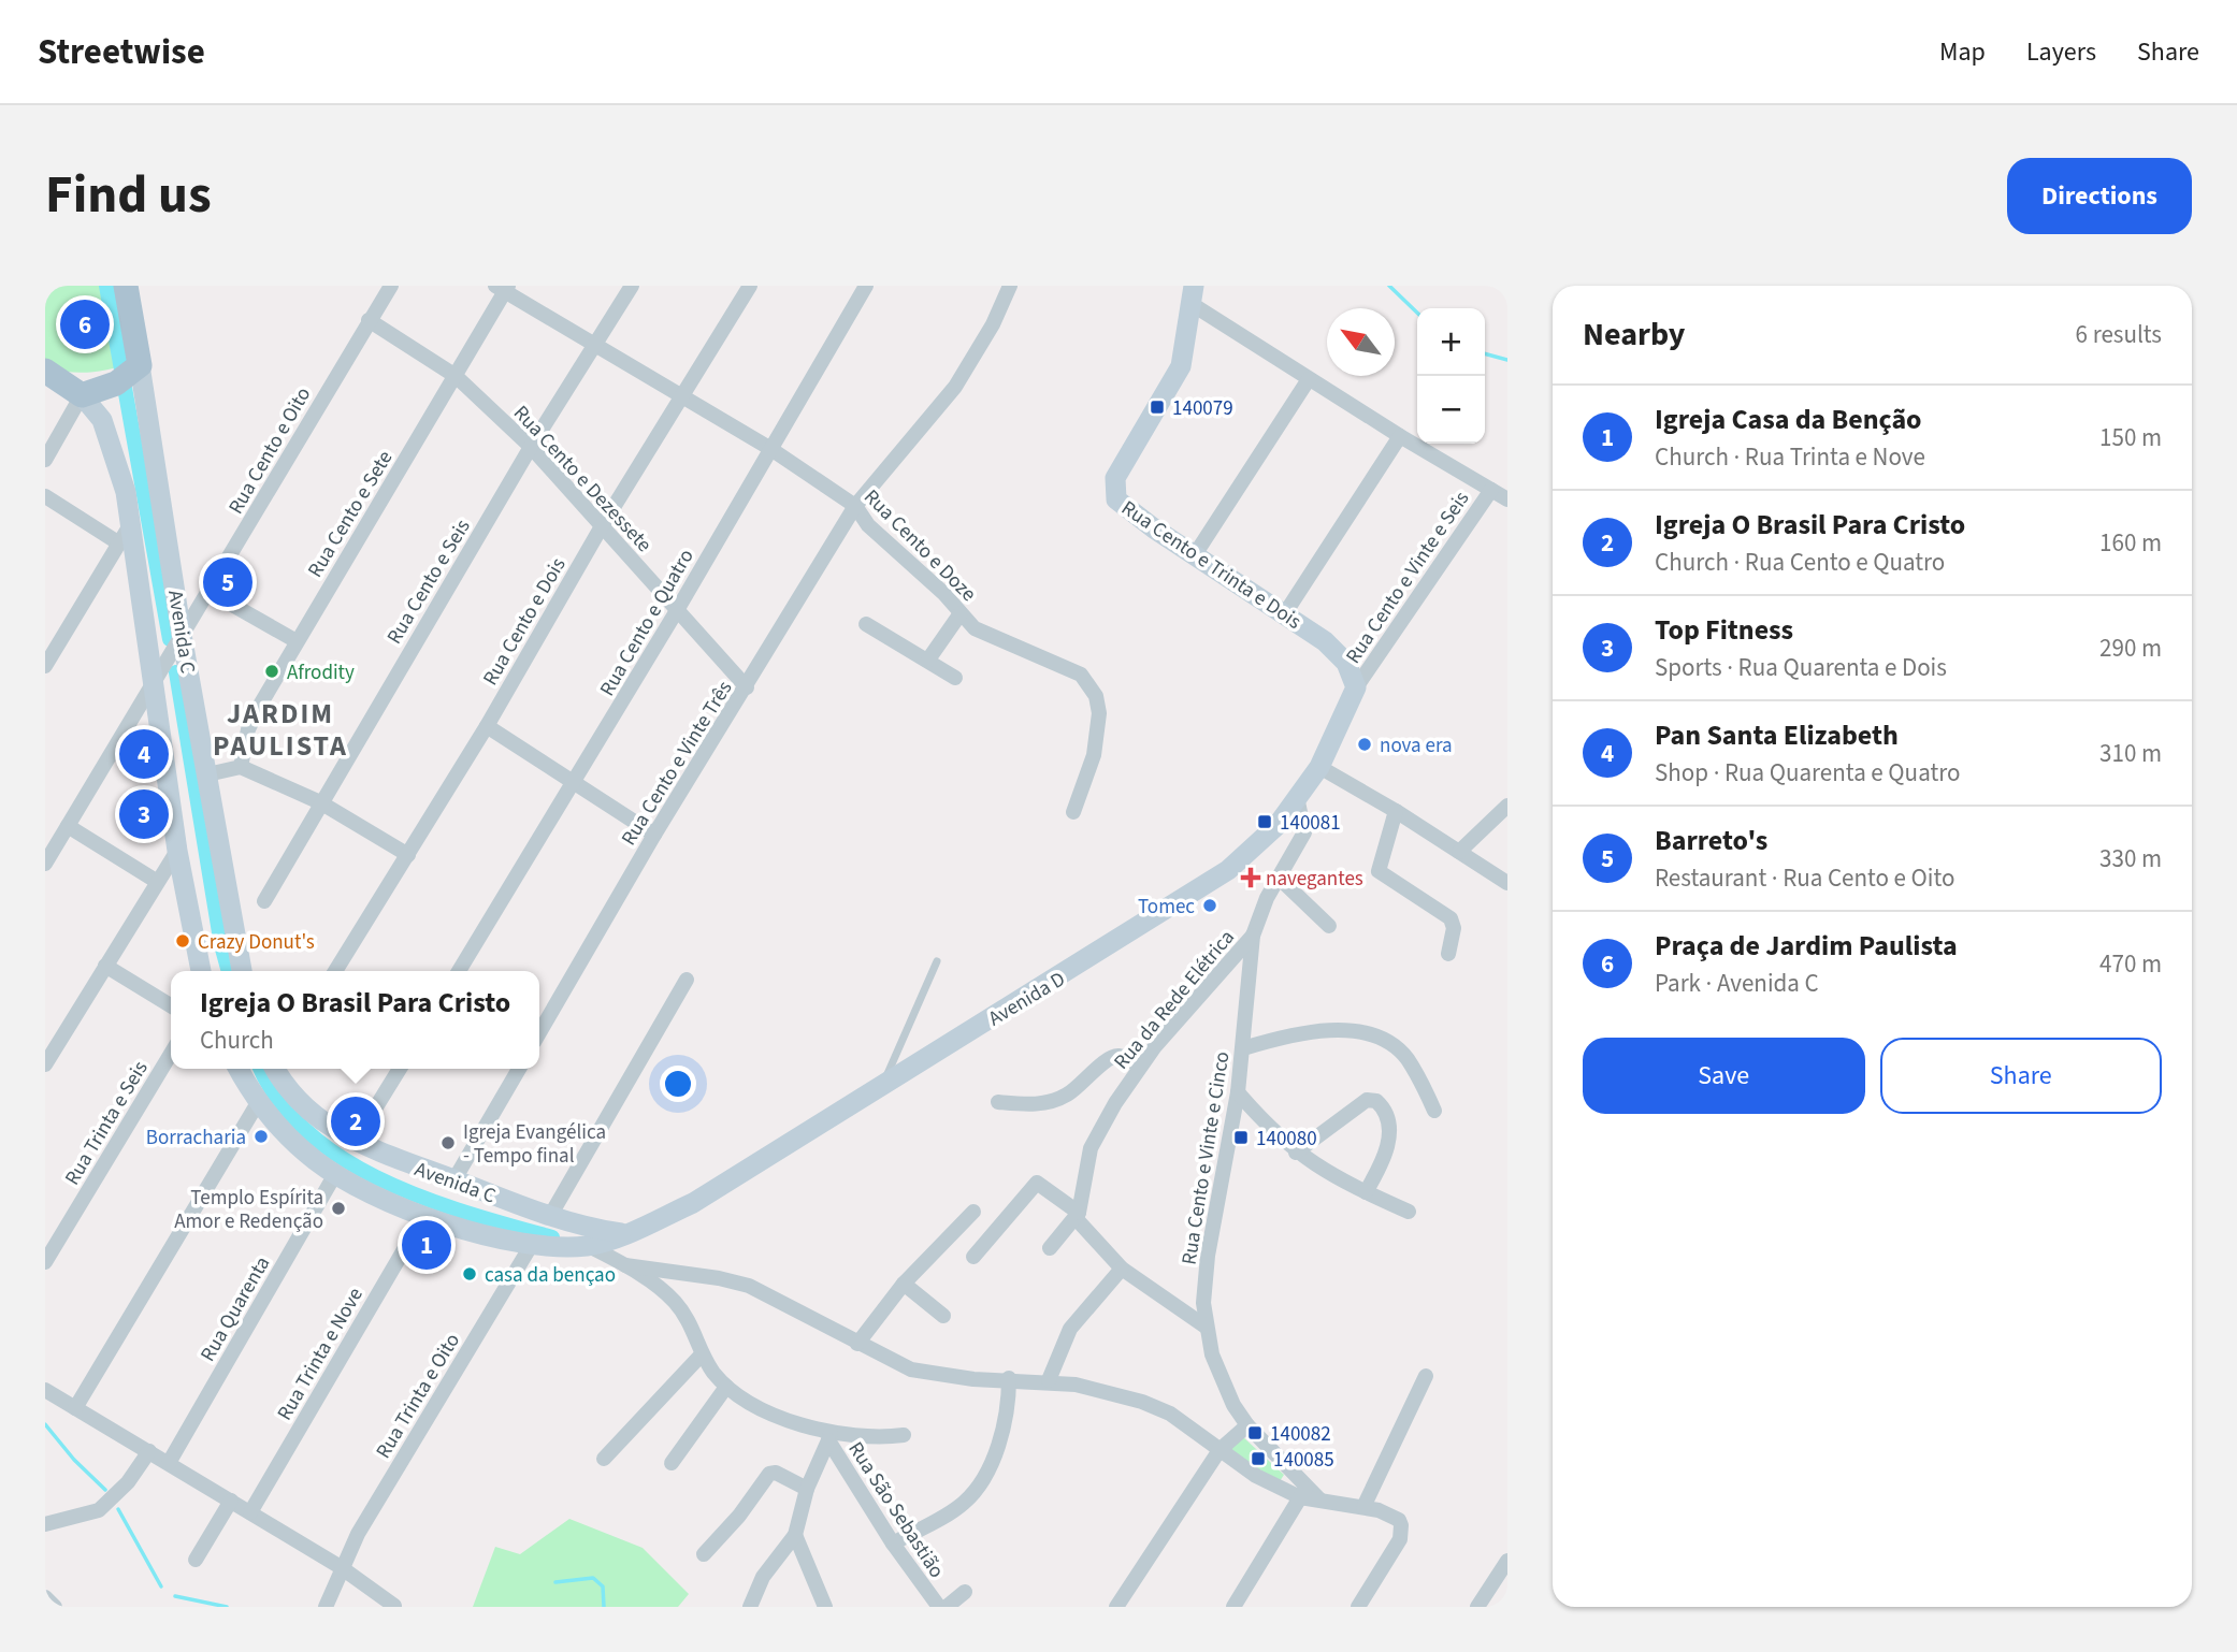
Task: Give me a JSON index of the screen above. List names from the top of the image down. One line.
{"streets":{"main road":["Rua Cento e Trinta e Dois","Avenida C","Avenida D"],"street":["Rua Cento e Oito","Rua Cento e Dezessete","Rua Cento e Sete","Rua Cento e Doze","Rua Cento e Vinte e Seis","Rua Cento e Seis","Rua Cento e Dois","Rua Cento e Quatro","Rua Cento e Vinte Três","Rua da Rede Elétrica","Rua Trinta e Seis","Rua Cento e Vinte e Cinco","Rua Quarenta","Rua Trinta e Nove","Rua Trinta e Oito","Rua São Sebastião"]},"crossings":[["Rua Cento e Oito","Rua Cento e Dezessete"],["Rua Cento e Oito","Avenida C"],["Rua Cento e Dezessete","Rua Cento e Sete"],["Rua Cento e Dezessete","Rua Cento e Seis"],["Rua Cento e Dezessete","Rua Cento e Dois"],["Rua Cento e Dezessete","Rua Cento e Quatro"],["Rua Cento e Dezessete","Rua Cento e Vinte Três"],["Rua Cento e Sete","Rua Cento e Doze"],["Rua Cento e Doze","Rua Cento e Seis"],["Rua Cento e Doze","Rua Cento e Dois"],["Rua Cento e Doze","Rua Cento e Quatro"],["Rua Cento e Doze","Rua Cento e Vinte Três"],["Rua Cento e Trinta e Dois","Rua Cento e Vinte e Seis"],["Rua Cento e Trinta e Dois","Avenida D"],["Rua Cento e Vinte e Seis","Avenida D"],["Avenida C","Avenida D"],["Avenida D","Rua Cento e Vinte e Cinco"],["Avenida D","Rua Quarenta"],["Avenida D","Rua Trinta e Nove"],["Avenida D","Rua Trinta e Oito"],["Rua da Rede Elétrica","Rua Cento e Vinte e Cinco"]],"districts":["JARDIM PAULISTA"],"places":{"transit":["140079","140081","140080","140082","140085"],"other":["Afrodity","nova era","Tomec","Crazy Donut's","Borracharia","Igreja Evangélica - Tempo final","Templo Espírita Amor e Redenção","casa da bençao"],"health":["navegantes"]},"north":"top left","page":{"header":"Streetwise","nav":["Map","Layers","Share"],"title":"Find us","buttons":["Directions",["Save","Share"]],"heading":["Nearby","6 results"],"pins":["6","5","4","3","2","1"],"map_buttons":["+","−"],"list":[{"mark":"1","name":"Igreja Casa da Benção","note":"Church · Rua Trinta e Nove","value":"150 m"},{"mark":"2","name":"Igreja O Brasil Para Cristo","note":"Church · Rua Cento e Quatro","value":"160 m"},{"mark":"3","name":"Top Fitness","note":"Sports · Rua Quarenta e Dois","value":"290 m"},{"mark":"4","name":"Pan Santa Elizabeth","note":"Shop · Rua Quarenta e Quatro","value":"310 m"},{"mark":"5","name":"Barreto's","note":"Restaurant · Rua Cento e Oito","value":"330 m"},{"mark":"6","name":"Praça de Jardim Paulista","note":"Park · Avenida C","value":"470 m"}],"popup":["Igreja O Brasil Para Cristo","Church"]}}
